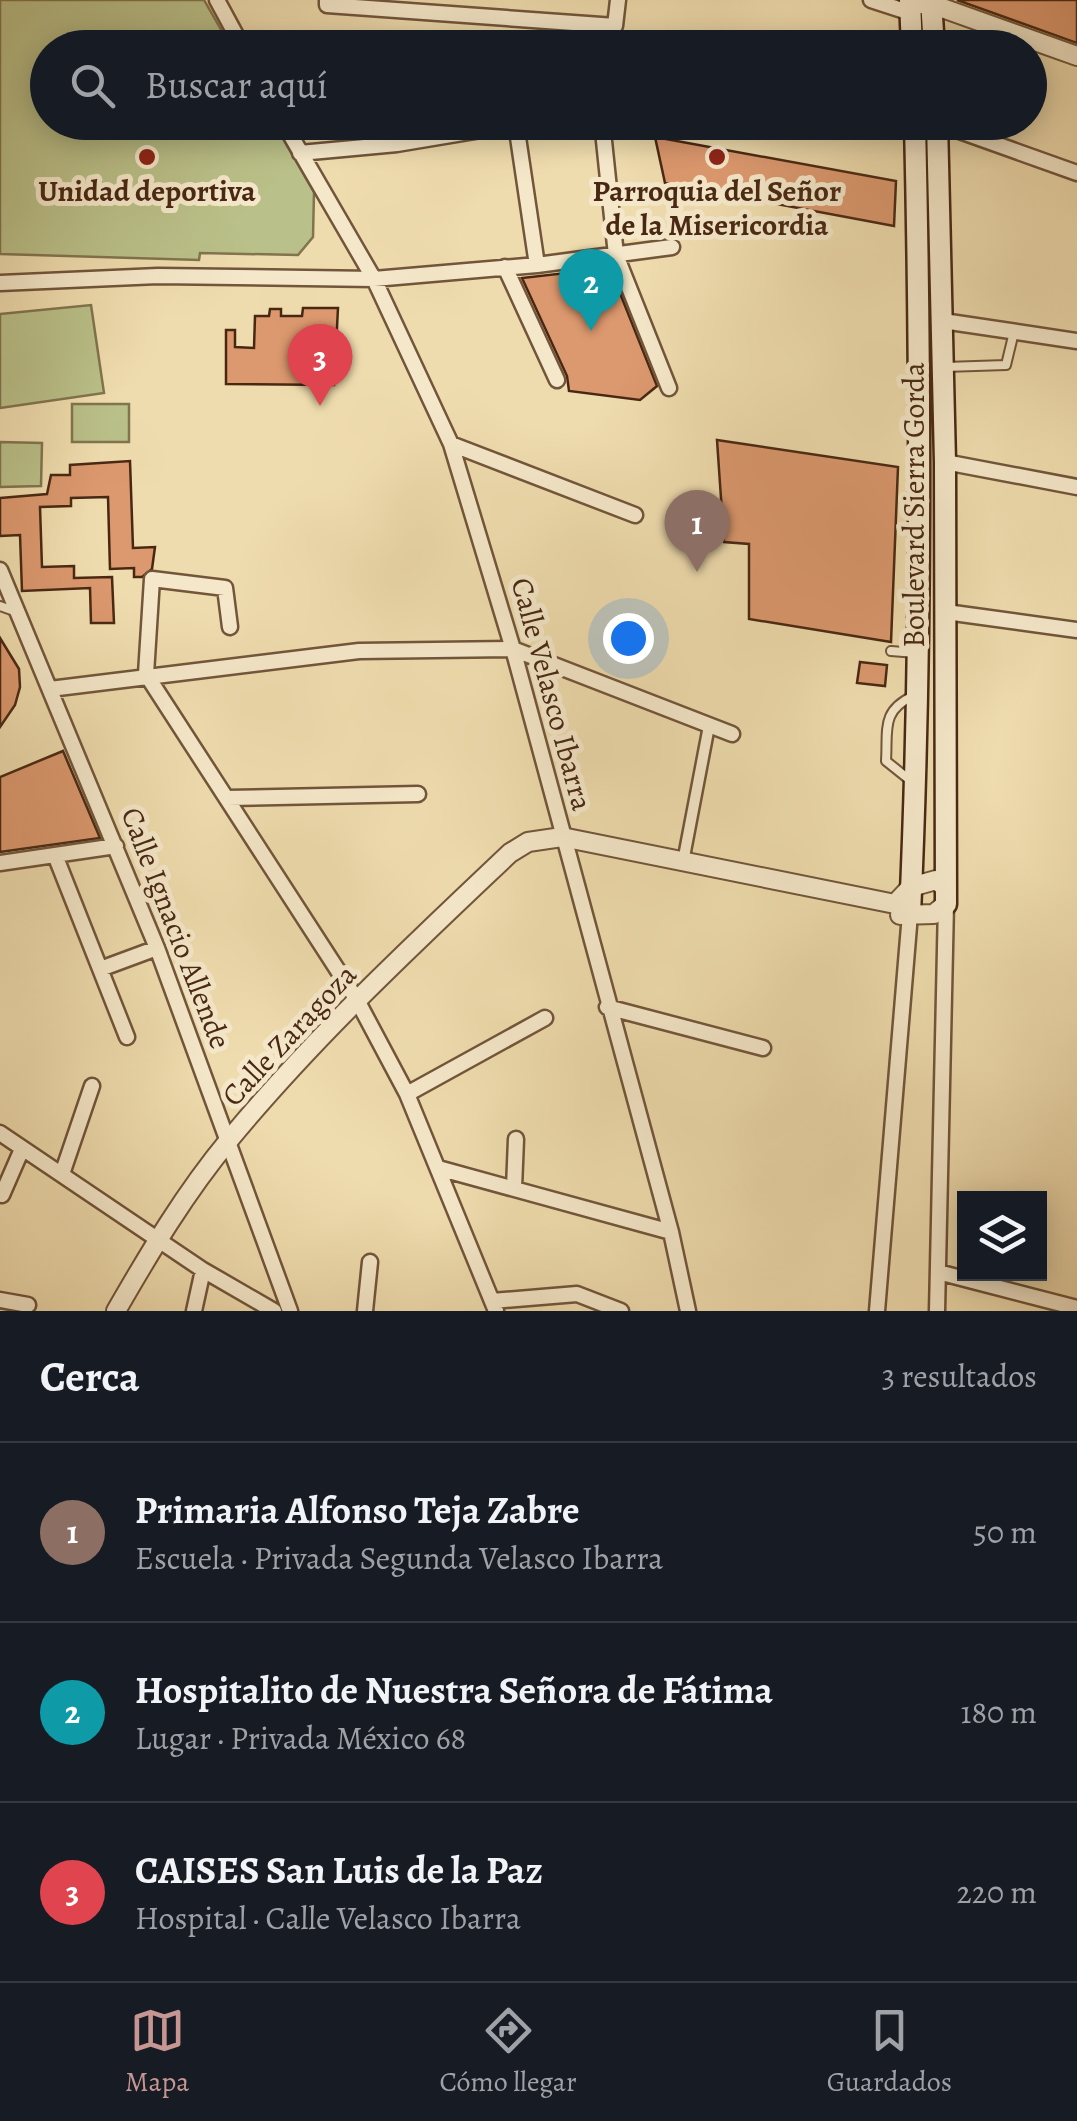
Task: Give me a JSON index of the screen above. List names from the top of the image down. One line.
{"streets":{"main road":["Boulevard Sierra Gorda"],"street":["Calle Velasco Ibarra","Calle Ignacio Allende","Calle Zaragoza"]},"crossings":[["Calle Velasco Ibarra","Calle Zaragoza"],["Calle Ignacio Allende","Calle Zaragoza"]],"places":["Unidad deportiva","Parroquia del Señor de la Misericordia"],"page":{"search":"Buscar aquí","pins":["2","3","1"],"heading":["Cerca","3 resultados"],"list":[{"mark":"1","name":"Primaria Alfonso Teja Zabre","note":"Escuela · Privada Segunda Velasco Ibarra","value":"50 m"},{"mark":"2","name":"Hospitalito de Nuestra Señora de Fátima","note":"Lugar · Privada México 68","value":"180 m"},{"mark":"3","name":"CAISES San Luis de la Paz","note":"Hospital · Calle Velasco Ibarra","value":"220 m"}],"nav":["Mapa","Cómo llegar","Guardados"]}}
